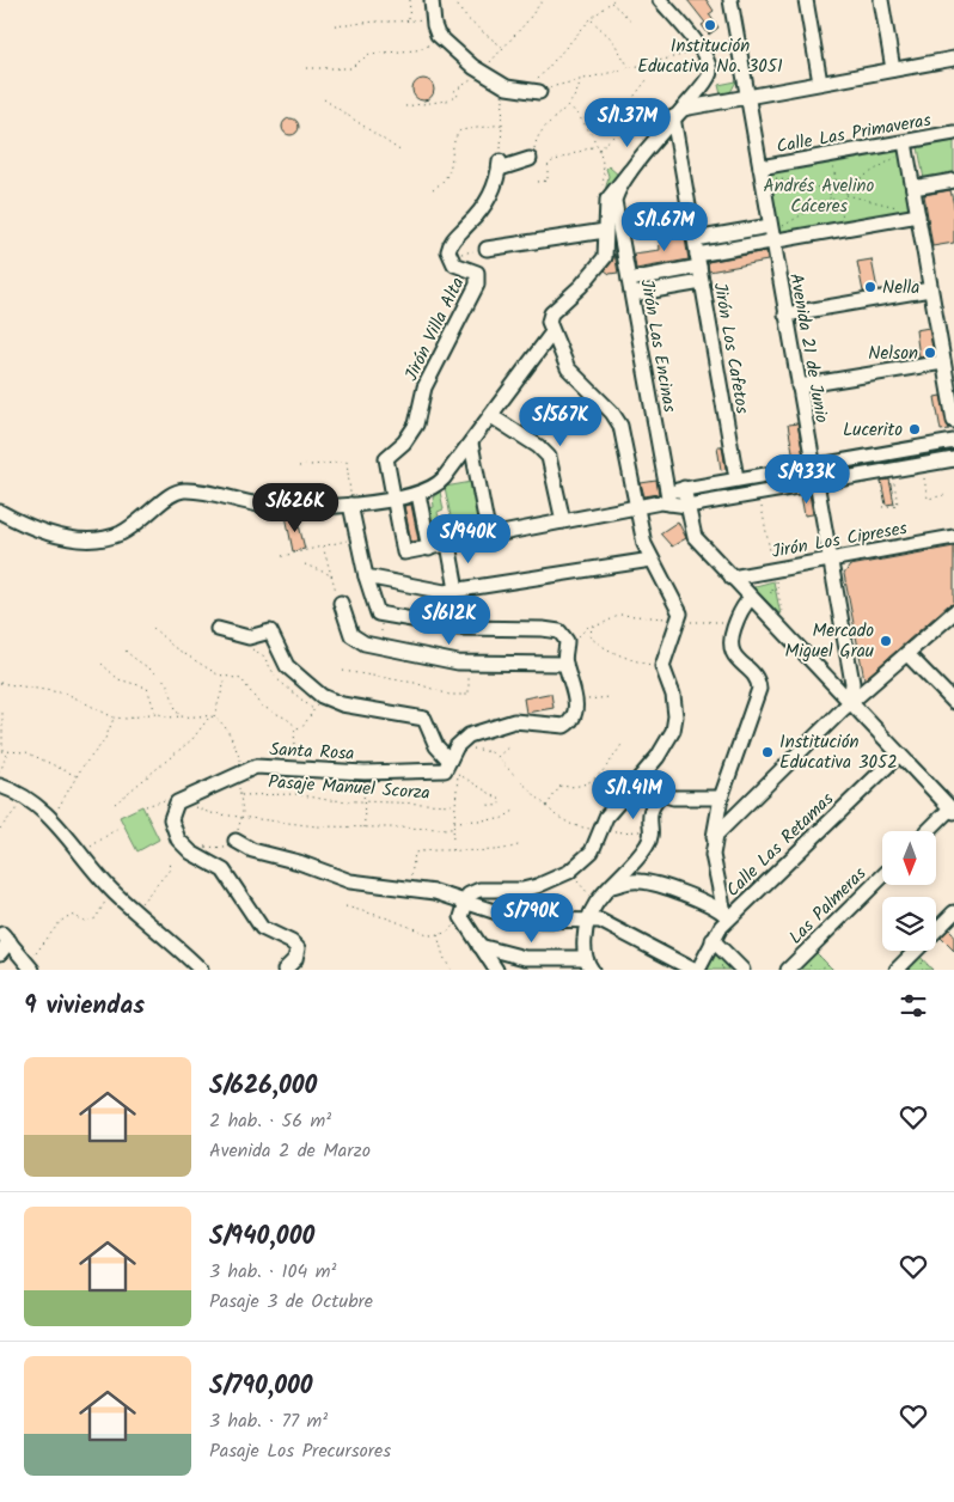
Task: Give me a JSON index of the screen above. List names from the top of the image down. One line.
{"streets":{"street":["Calle Las Primaveras","Jirón Villa Alta","Jirón Las Encinas","Jirón Los Cafetos","Avenida 21 de Junio","Jirón Los Cipreses","Santa Rosa","Calle Las Retamas","Las Palmeras"],"path":["Pasaje Manuel Scorza"]},"crossings":[["Calle Las Primaveras","Avenida 21 de Junio"],["Jirón Las Encinas","Jirón Los Cafetos"],["Avenida 21 de Junio","Jirón Los Cipreses"]],"parks":["Andrés Avelino Cáceres"],"places":["Institución Educativa No. 3051","Nella","Nelson","Lucerito","Mercado Miguel Grau","Institución Educativa 3052"],"north":"bottom","page":{"price":["S/1.37M","S/1.67M","S/567K","S/933K","S/626K","S/940K","S/612K","S/1.41M","S/790K"],"heading":"9 viviendas","list":[{"name":"S/626,000","note":"2 hab. · 56 m² · Avenida 2 de Marzo"},{"name":"S/940,000","note":"3 hab. · 104 m² · Pasaje 3 de Octubre"},{"name":"S/790,000","note":"3 hab. · 77 m² · Pasaje Los Precursores"}]}}
